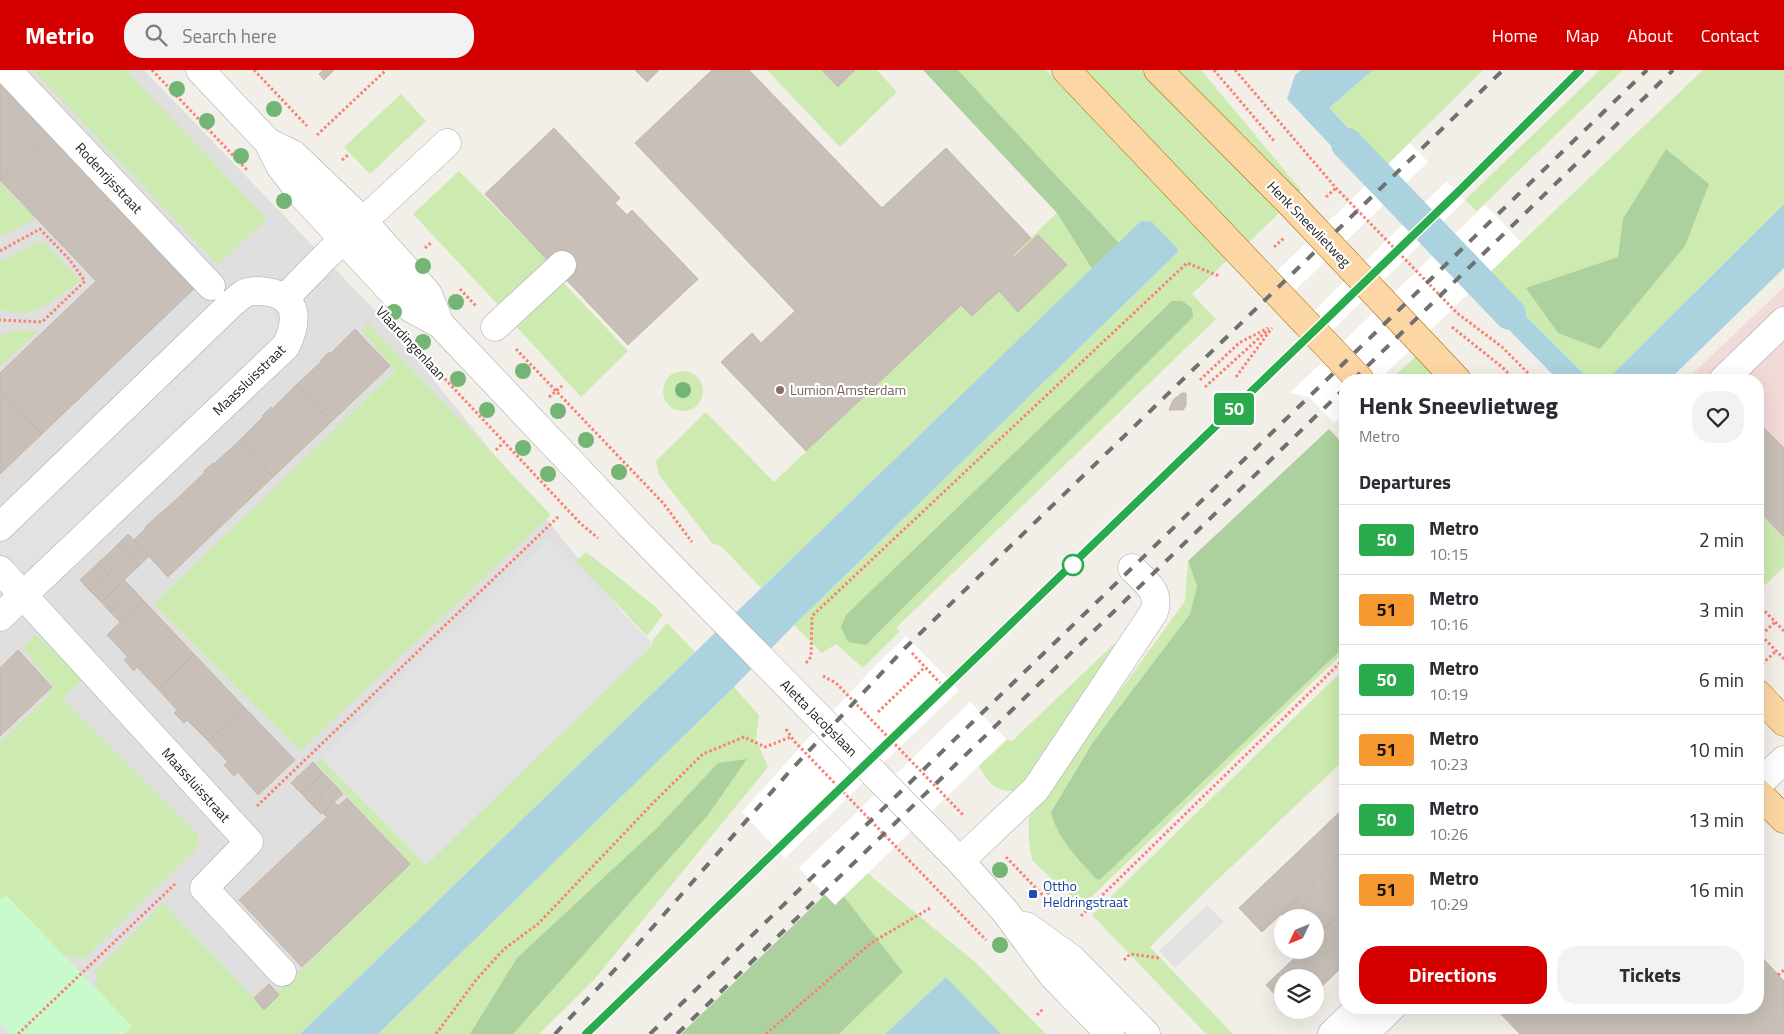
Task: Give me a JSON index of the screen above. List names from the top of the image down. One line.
{"streets":{"main road":["Henk Sneevlietweg"],"street":["Rodenrijsstraat","Vlaardingenlaan","Maassluisstraat","Aletta Jacobslaan"]},"crossings":[["Vlaardingenlaan","Aletta Jacobslaan"]],"places":{"other":["Lumion Amsterdam"],"transit":["Ottho Heldringstraat"]},"lines":["metro line 50"],"north":"bottom left","page":{"header":"Metrio","search":"Search here","nav":["Home","Map","About","Contact"],"on_map":"50","heading":[["Henk Sneevlietweg","Metro"],"Departures"],"list":[{"mark":"50","name":"Metro","note":"10:15","value":"2 min"},{"mark":"51","name":"Metro","note":"10:16","value":"3 min"},{"mark":"50","name":"Metro","note":"10:19","value":"6 min"},{"mark":"51","name":"Metro","note":"10:23","value":"10 min"},{"mark":"50","name":"Metro","note":"10:26","value":"13 min"},{"mark":"51","name":"Metro","note":"10:29","value":"16 min"}],"buttons":["Directions","Tickets"]}}
